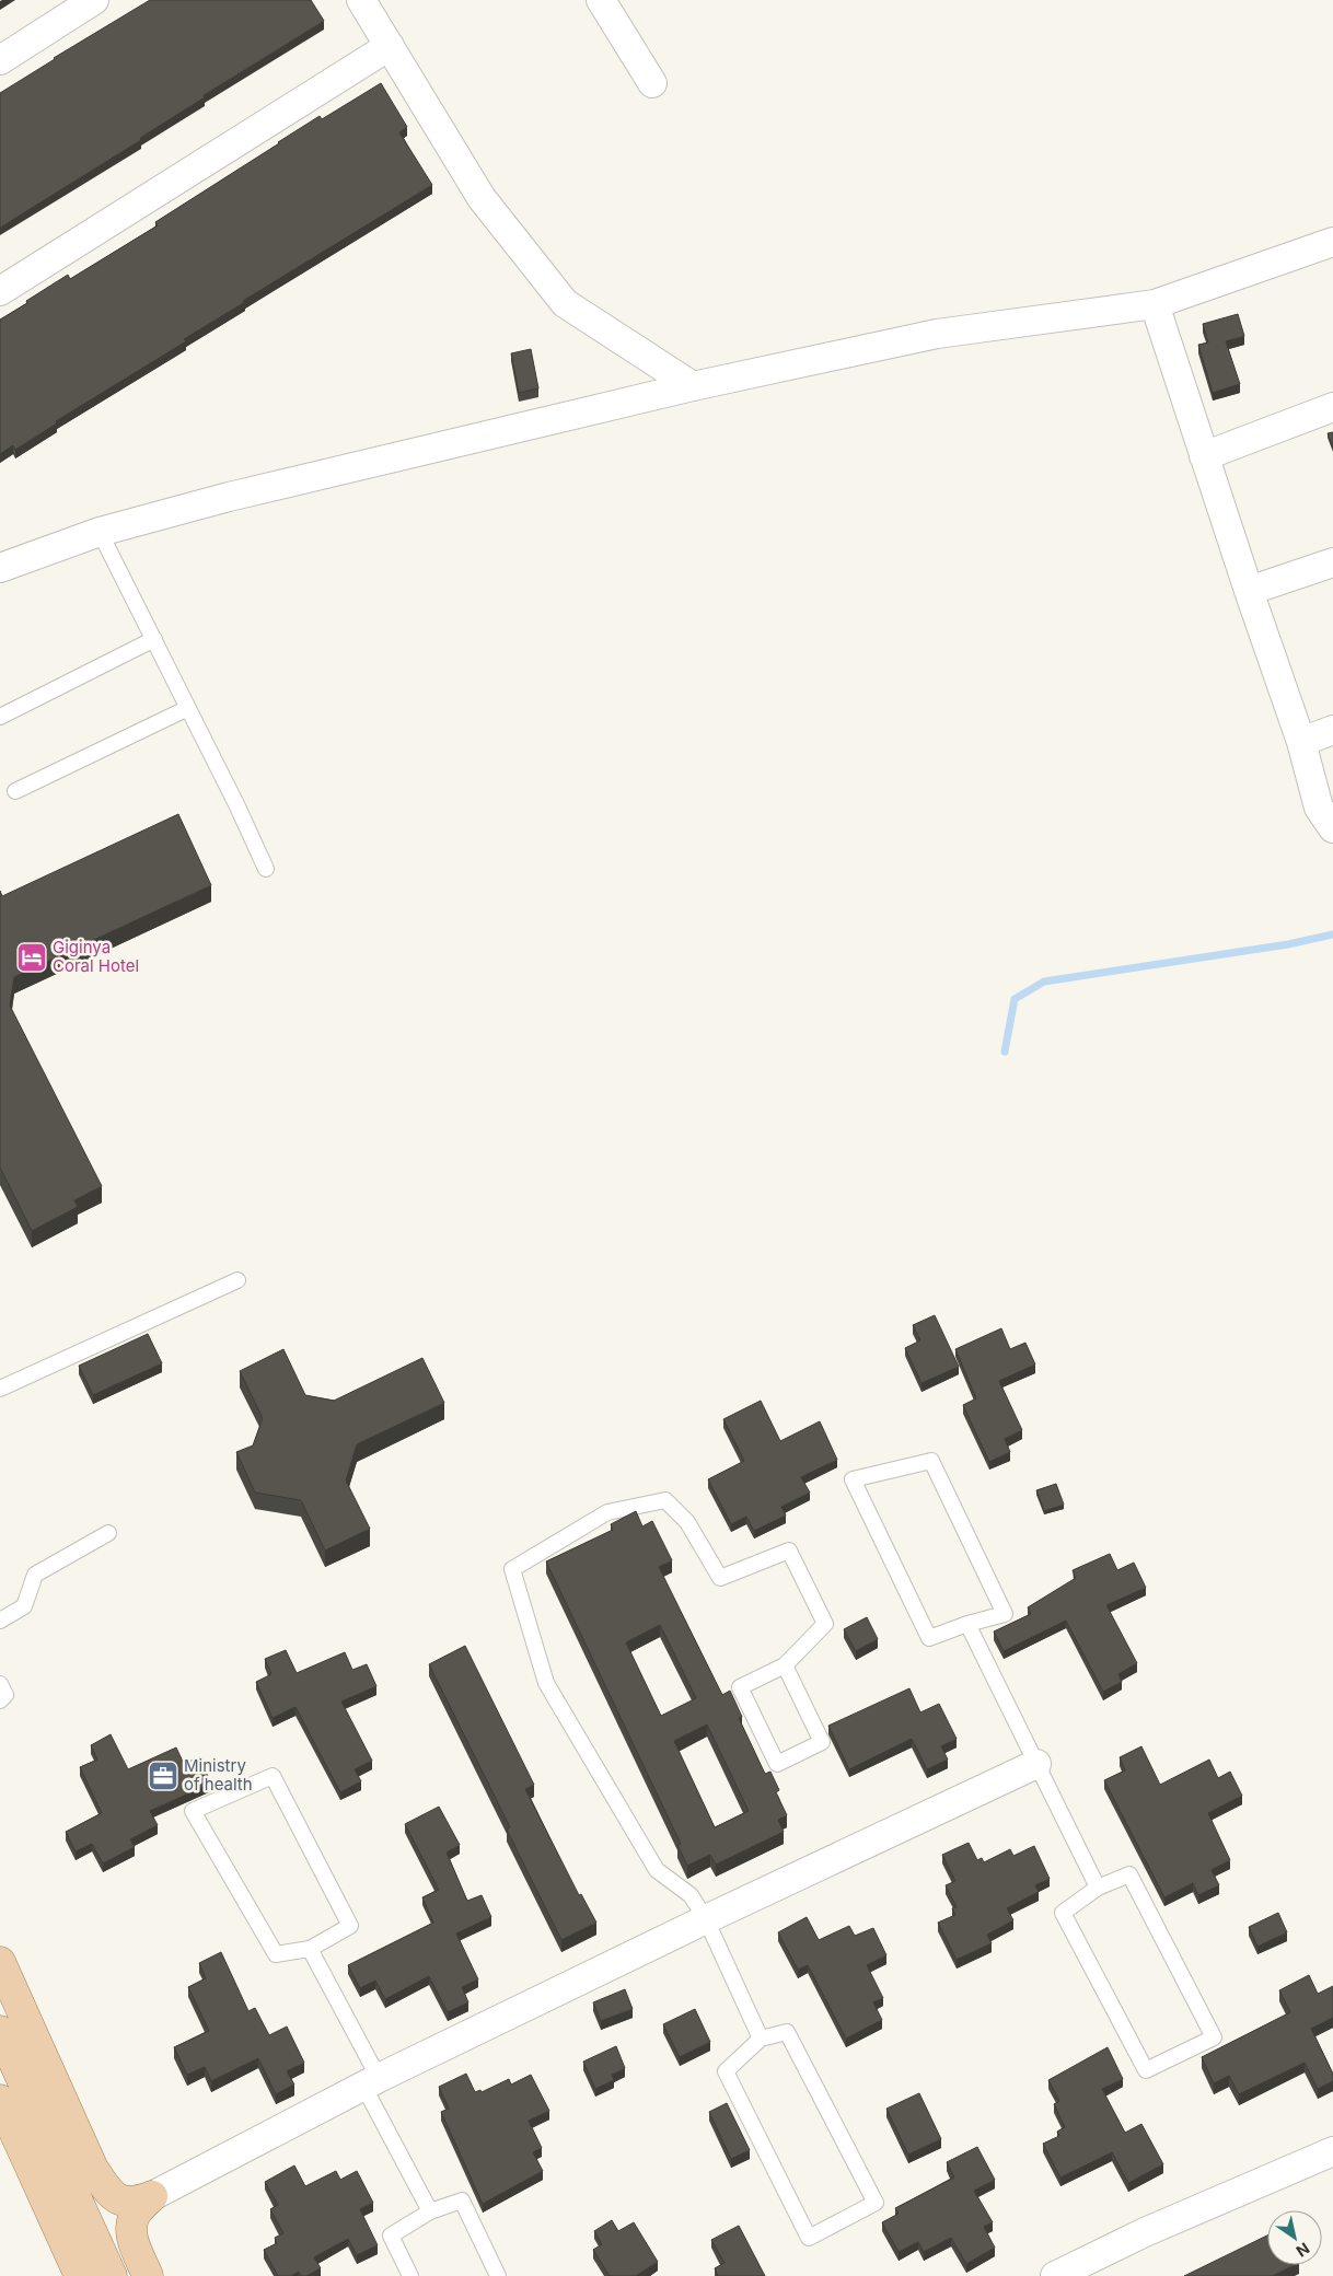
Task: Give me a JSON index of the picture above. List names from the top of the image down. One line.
{"places":{"hotel":["Giginya Coral Hotel"],"office":["Ministry of health"]},"north":"bottom right"}
